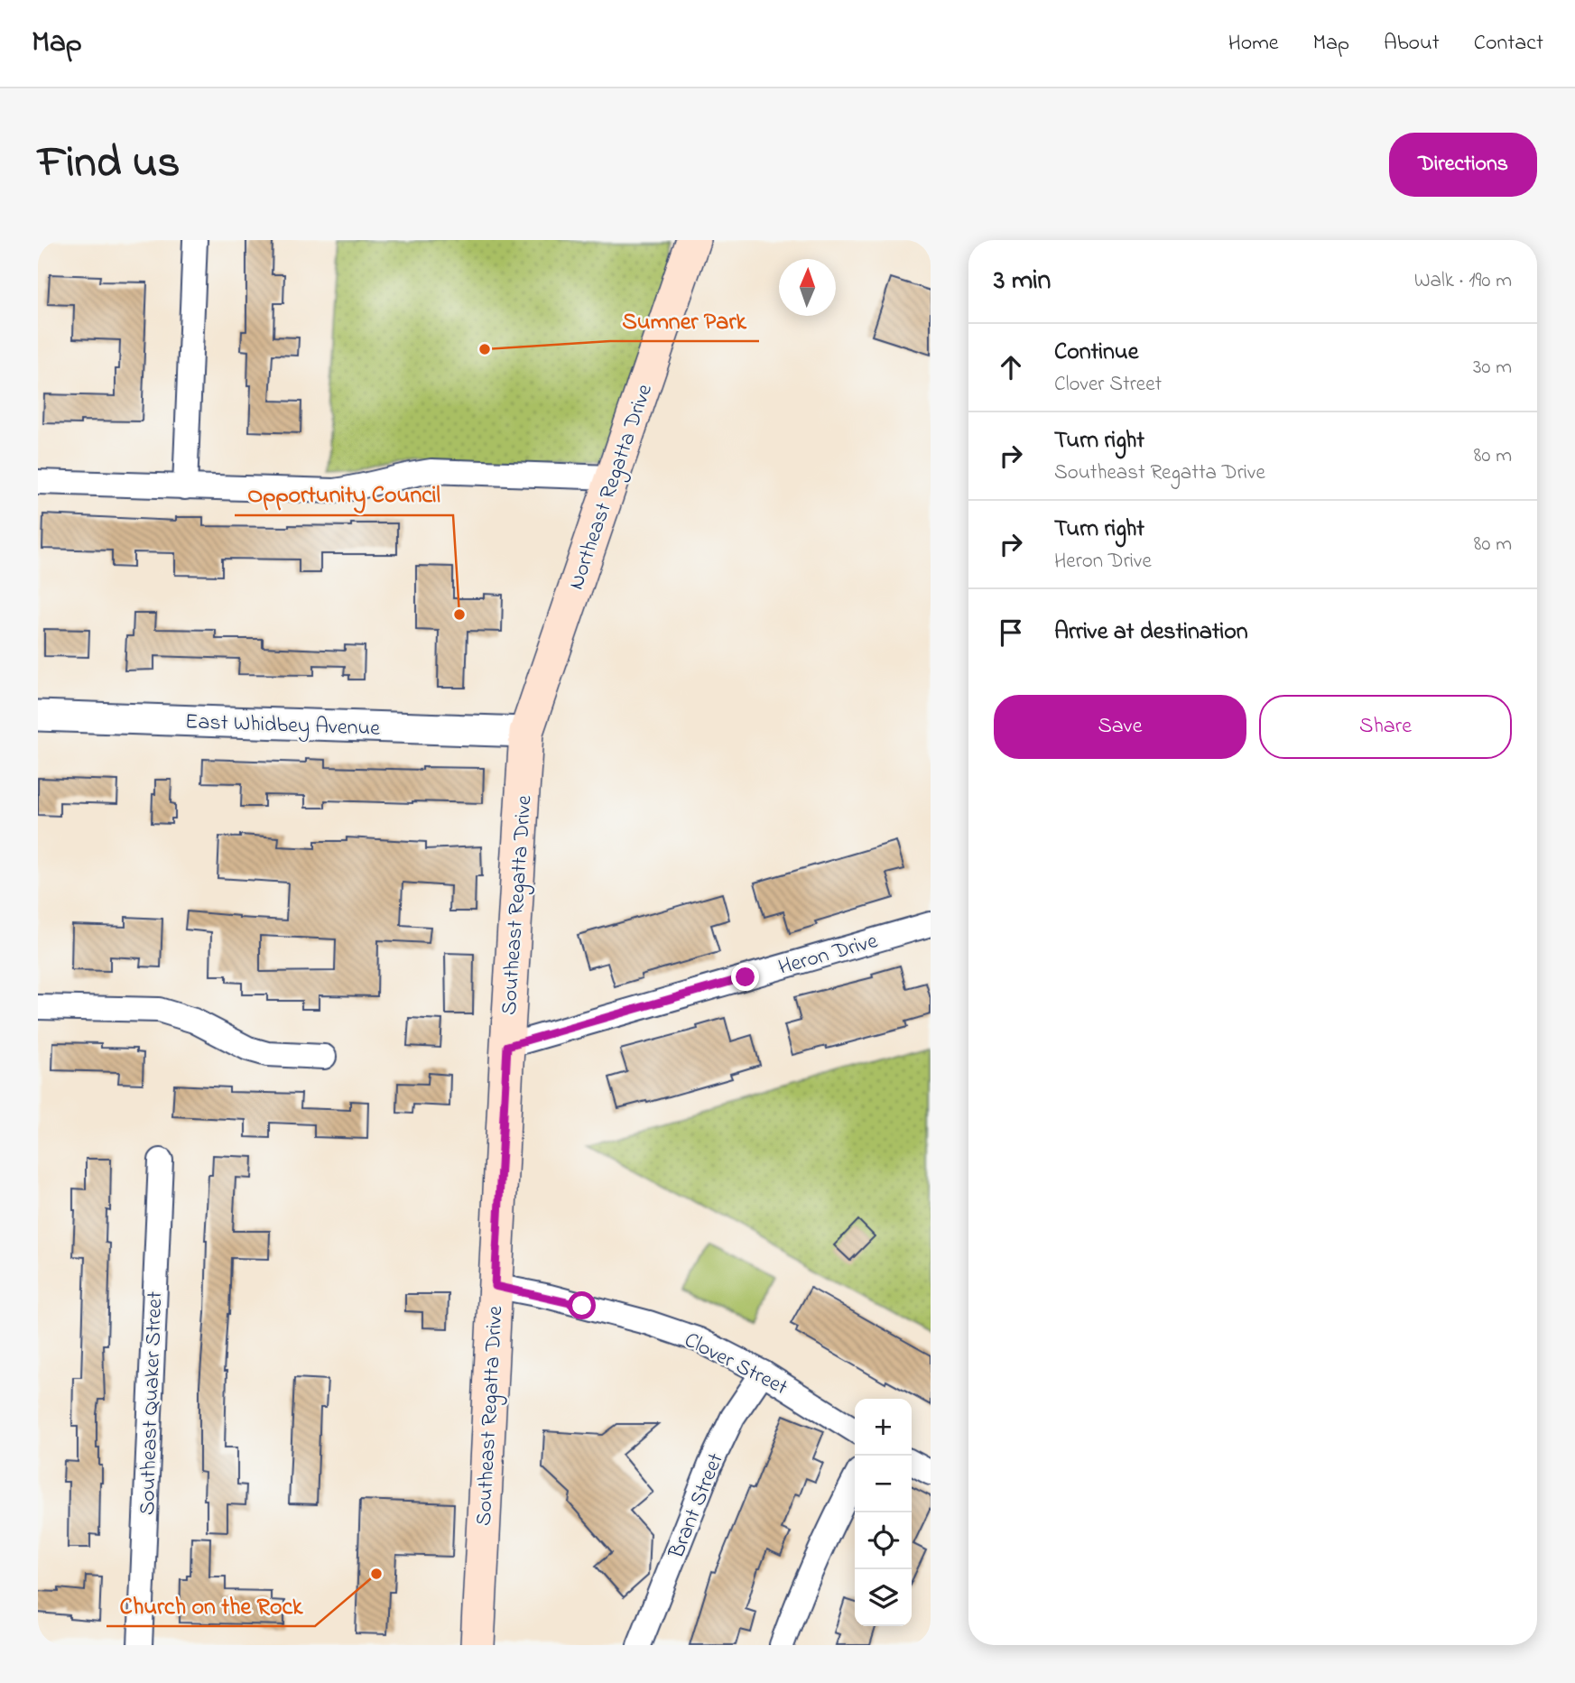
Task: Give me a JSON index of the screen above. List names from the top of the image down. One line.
{"streets":{"main road":["Northeast Regatta Drive","Southeast Regatta Drive"],"street":["East Whidbey Avenue","Heron Drive","Clover Street","Southeast Quaker Street","Brant Street"]},"crossings":[["Northeast Regatta Drive","East Whidbey Avenue"],["Northeast Regatta Drive","Southeast Regatta Drive"],["East Whidbey Avenue","Southeast Regatta Drive"],["Southeast Regatta Drive","Heron Drive"],["Southeast Regatta Drive","Clover Street"],["Clover Street","Brant Street"]],"places":["Sumner Park","Opportunity Council","Church on the Rock"],"north":"top","page":{"header":"Map","nav":["Home","Map","About","Contact"],"title":"Find us","buttons":["Directions",["Save","Share"]],"heading":["3 min","Walk · 190 m"],"list":[["Continue","Clover Street","30 m"],["Turn right","Southeast Regatta Drive","80 m"],["Turn right","Heron Drive","80 m"],"Arrive at destination"],"map_buttons":["+","−"]}}
